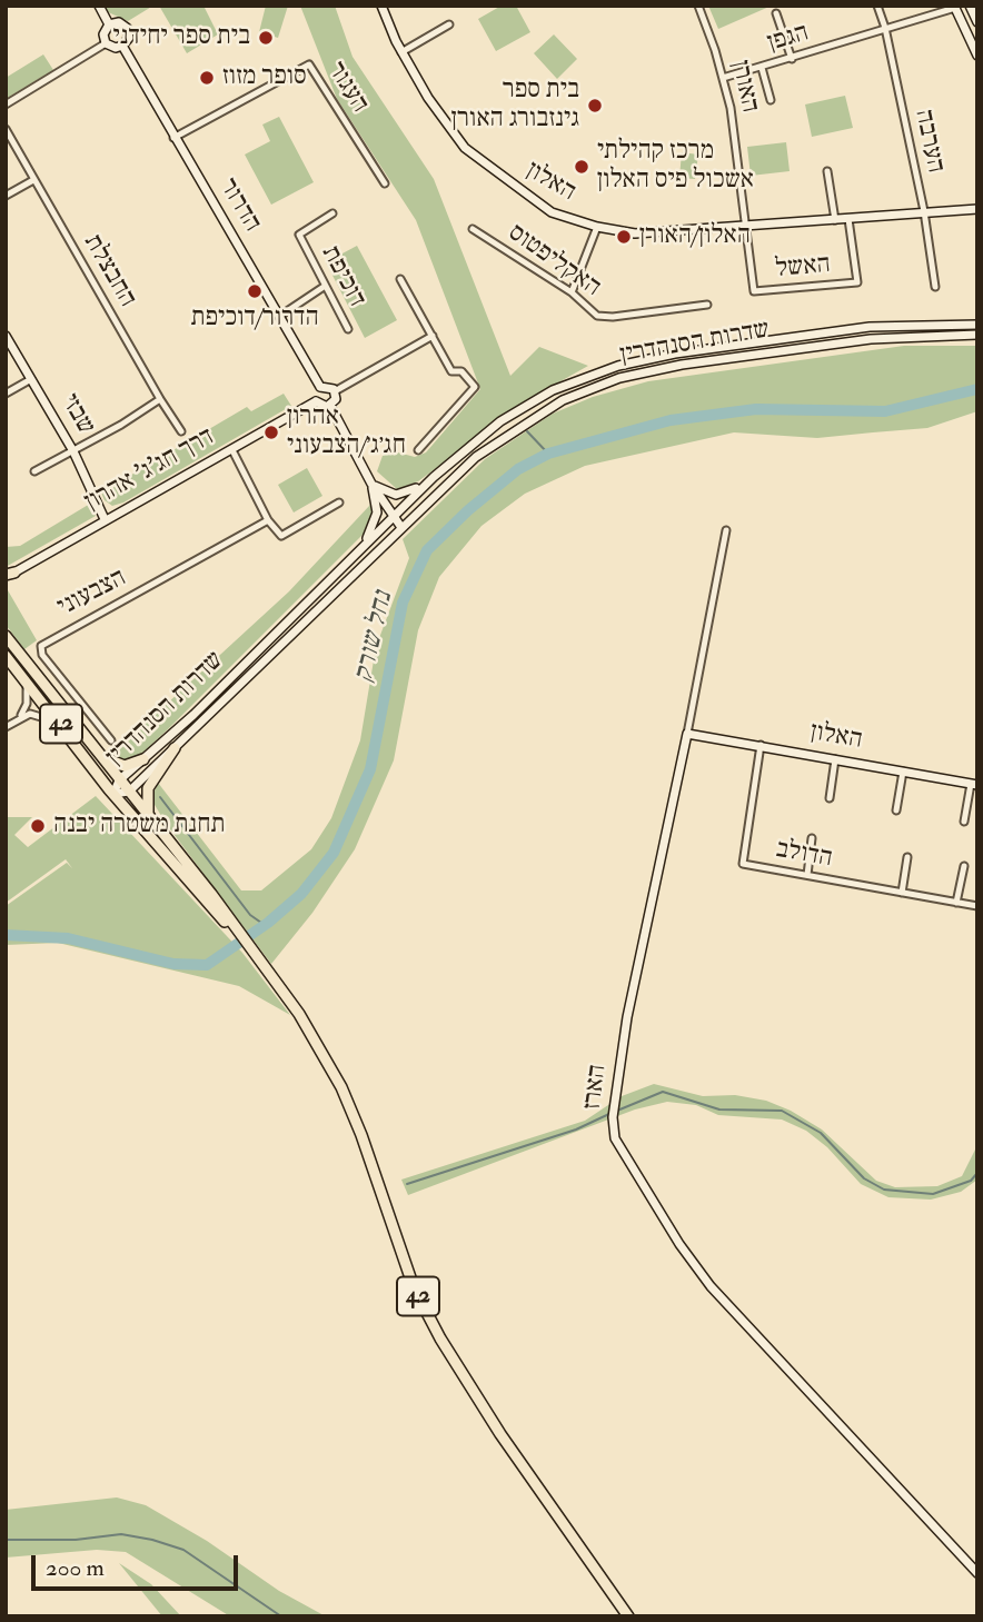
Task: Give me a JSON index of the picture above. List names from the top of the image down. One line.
{"streets":{"highway":["42"],"street":["הגפן","האורן","העגור","הערבה","האלון","הדרור","האקליפטוס","האשל","החבצלת","דוכיפת","שדרות הסנהדרין","שבזי","דרך חג'ג' אהרון","הצבעוני","הדולב","הארז"]},"crossings":[["הגפן","האורן"],["הגפן","הערבה"],["האורן","האלון"],["האורן","האשל"],["העגור","הדרור"],["הערבה","האלון"],["האלון","האשל"],["האלון","הדולב"],["האלון","הארז"],["הדרור","דרך חג'ג' אהרון"],["שדרות הסנהדרין","42"],["שבזי","דרך חג'ג' אהרון"]],"water":["נחל שורק"],"places":["בית ספר יחידני","סופר מזוז","בית ספר גינזבורג האורן","מרכז קהילתי אשכול פיס האלון","האלון/האורן","הדרור/דוכיפת","אהרון חג׳ג׳/הצבעוני","תחנת משטרה יבנה"],"scale_bar":"200 m"}
